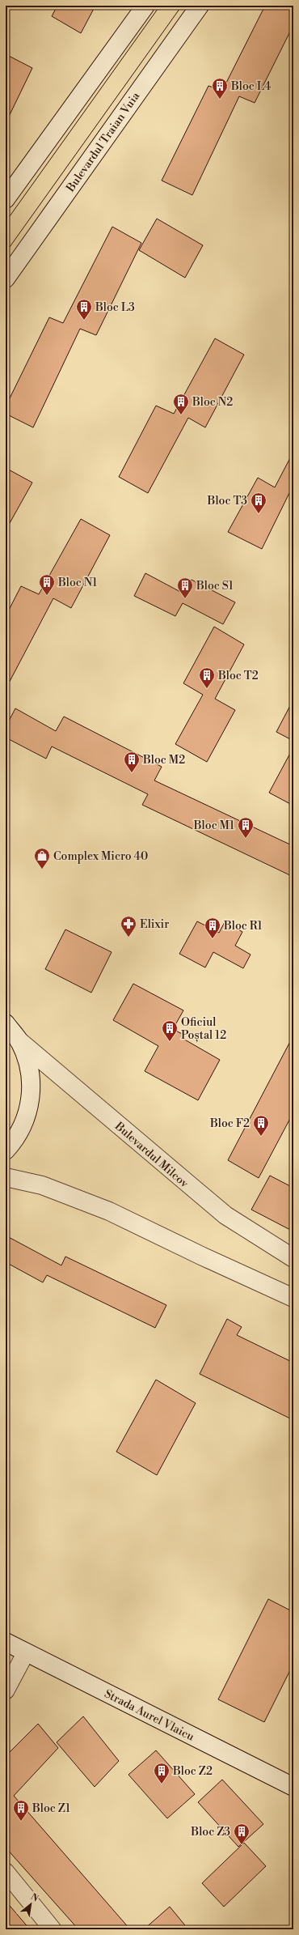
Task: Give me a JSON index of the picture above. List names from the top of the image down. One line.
{"streets":{"main road":["Bulevardul Traian Vuia","Bulevardul Milcov","Strada Aurel Vlaicu"]},"places":{"building":["Bloc L4","Bloc L3","Bloc N2","Bloc T3","Bloc N1","Bloc S1","Bloc T2","Bloc M2","Bloc M1","Bloc R1","Oficiul Poștal 12","Bloc F2","Bloc Z2","Bloc Z1","Bloc Z3"],"shop":["Complex Micro 40"],"pharmacy":["Elixir"]},"north":"top right"}
